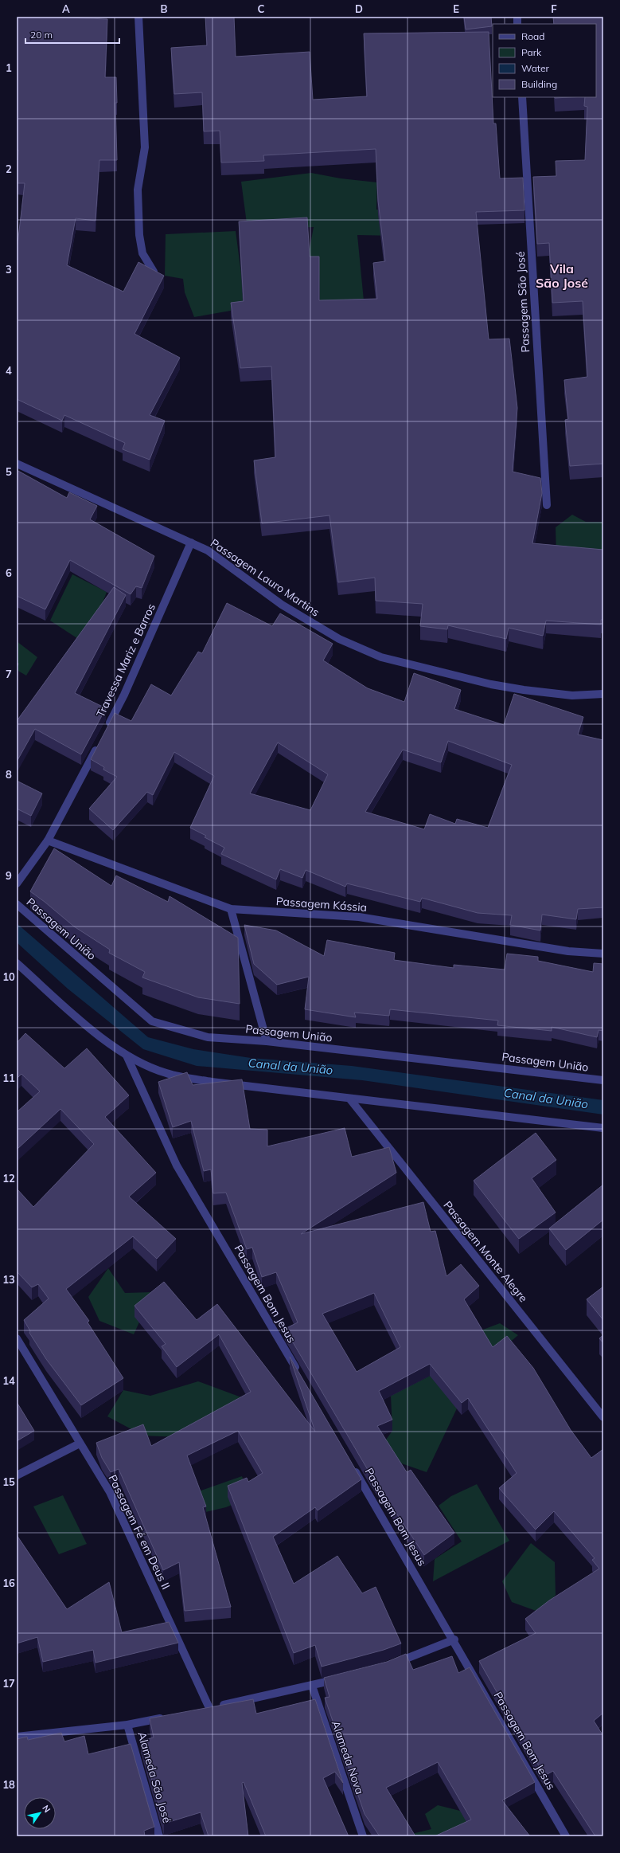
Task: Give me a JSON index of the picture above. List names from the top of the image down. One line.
{"streets":{"street":["Passagem São José","Passagem Lauro Martins","Travessa Mariz e Barros","Passagem Kássia","Passagem União","Passagem Monte Alegre","Passagem Bom Jesus","Passagem Fé em Deus II","Alameda Nova","Alameda São José"]},"crossings":[["Passagem Lauro Martins","Travessa Mariz e Barros"],["Passagem Fé em Deus II","Alameda Nova"]],"districts":["Vila São José"],"water":["Canal da União"],"legend":["Road","Park","Water","Building"],"scale_bar":"20 m","north":"top right","grid":{"columns":["A","B","C","D","E","F"],"rows":["1","2","3","4","5","6","7","8","9","10","11","12","13","14","15","16","17","18"]}}
